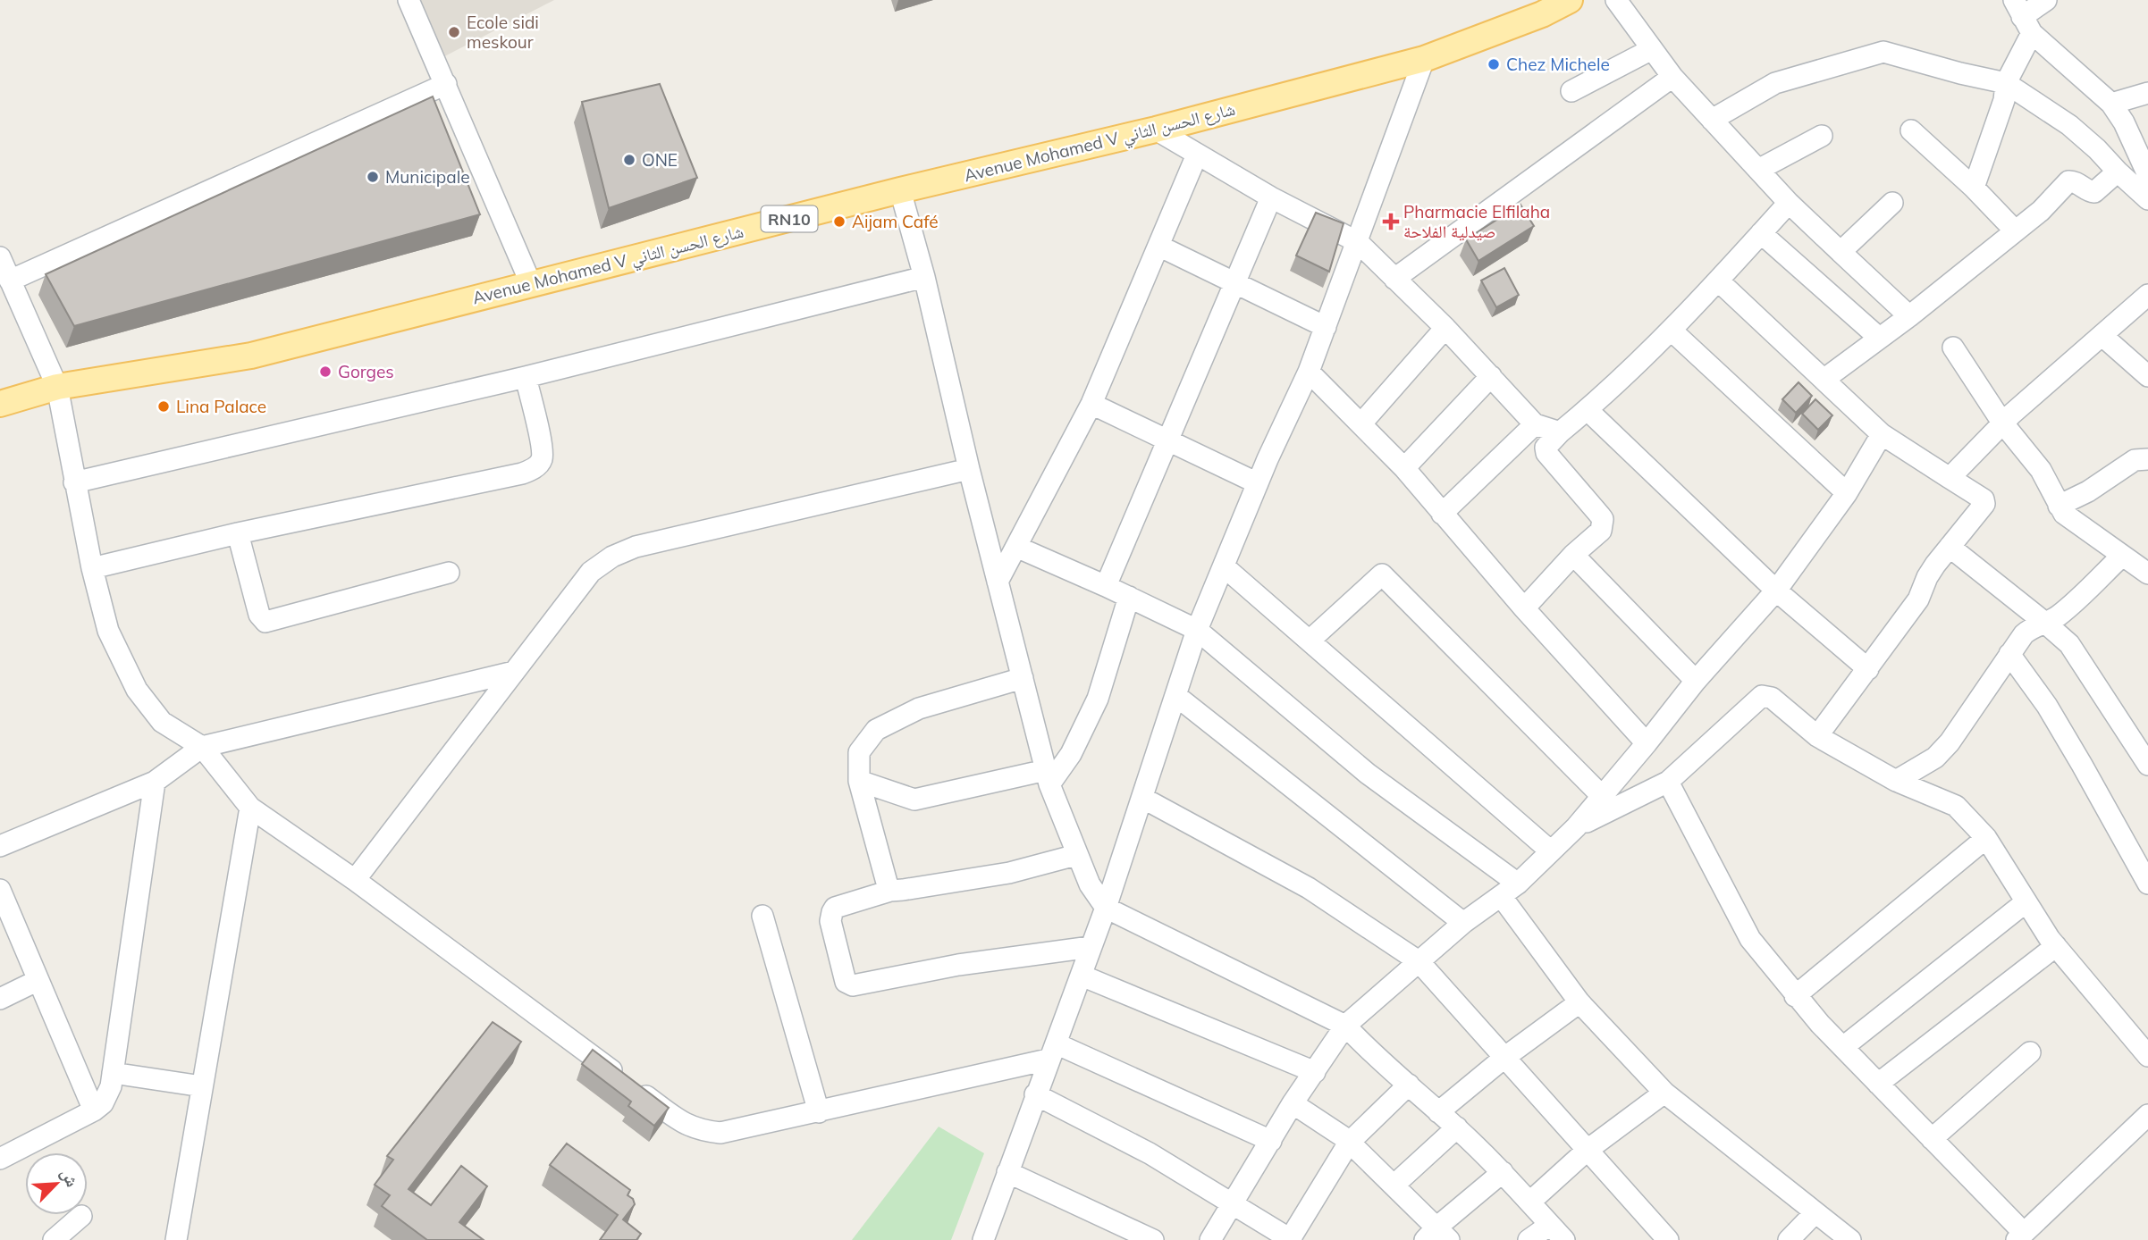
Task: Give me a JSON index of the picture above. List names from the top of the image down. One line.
{"streets":{"main road":["Avenue Mohamed V شارع الحسن الثاني","RN10"]},"places":{"other":["Ecole sidi meskour","Chez Michele","ONE","Municipale","Aijam Café","Gorges","Lina Palace"],"health":["Pharmacie Elfilaha صيدلية الفلاحة"]},"north":"top right"}
